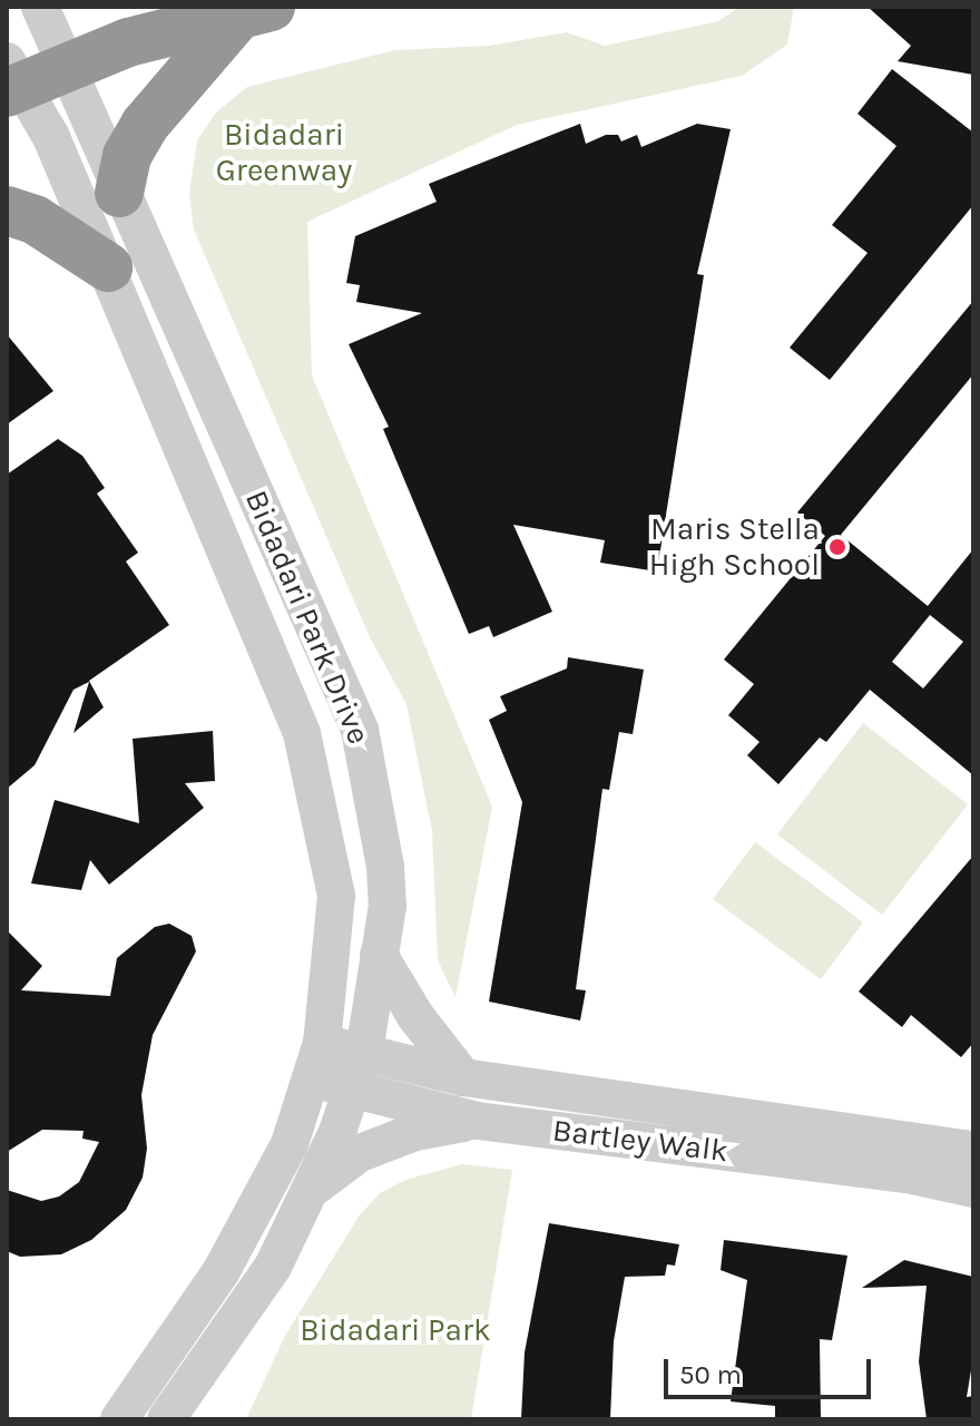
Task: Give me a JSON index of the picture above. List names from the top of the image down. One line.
{"streets":{"street":["Bidadari Park Drive","Bartley Walk"]},"crossings":[["Bidadari Park Drive","Bartley Walk"]],"parks":["Bidadari Greenway","Bidadari Park"],"places":["Maris Stella High School"],"scale_bar":"50 m"}
